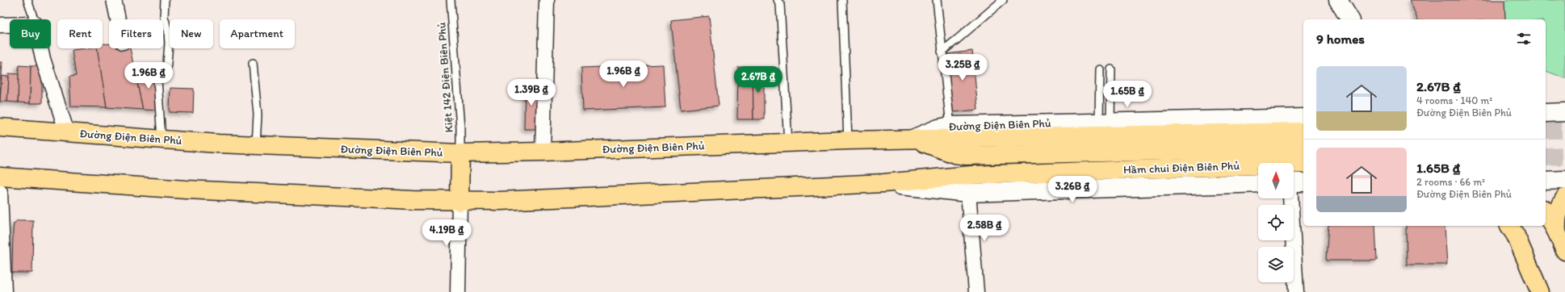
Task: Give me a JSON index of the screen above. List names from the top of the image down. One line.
{"streets":{"main road":["Đường Điện Biên Phủ","Hầm chui Điện Biên Phủ"],"lane":["Kiệt 142 Điện Biên Phủ"]},"crossings":[["Kiệt 142 Điện Biên Phủ","Đường Điện Biên Phủ"]],"north":"top","page":{"chip":["Buy","Rent","Filters","New","Apartment"],"heading":"9 homes","price":["3.25B ₫","1.96B ₫","1.96B ₫","2.67B ₫","1.39B ₫","1.65B ₫","3.26B ₫","2.58B ₫","4.19B ₫"],"list":[{"name":"2.67B ₫","note":"4 rooms · 140 m² · Đường Điện Biên Phủ"},{"name":"1.65B ₫","note":"2 rooms · 66 m² · Đường Điện Biên Phủ"}]}}
